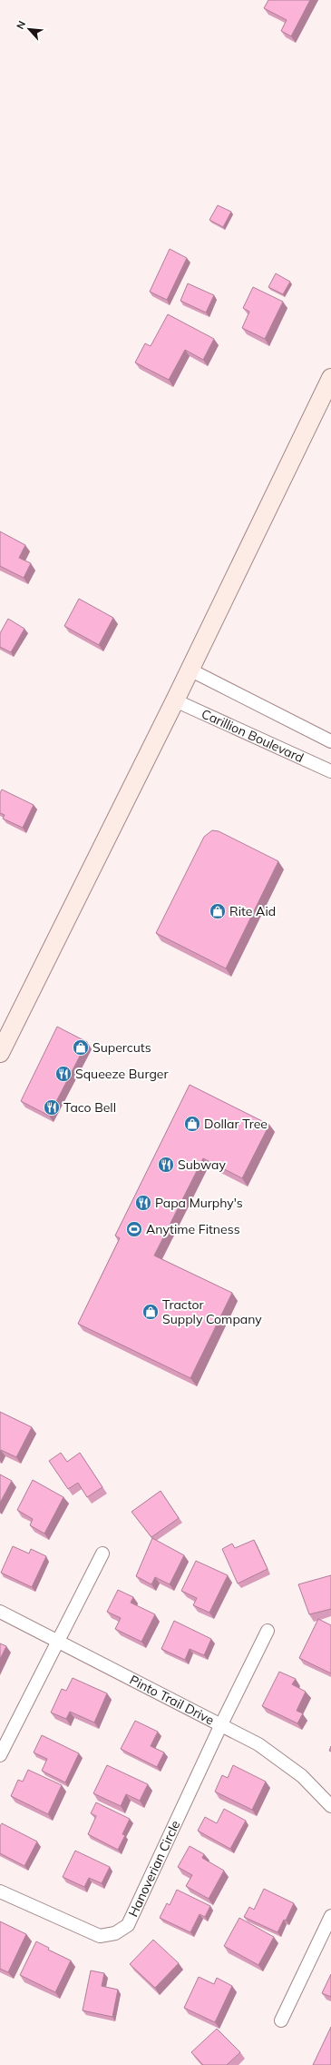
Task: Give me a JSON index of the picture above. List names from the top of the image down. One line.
{"streets":{"street":["Carillion Boulevard","Pinto Trail Drive","Hanoverian Circle"]},"crossings":[["Pinto Trail Drive","Hanoverian Circle"]],"places":{"shop":["Rite Aid","Supercuts","Dollar Tree","Tractor Supply Company"],"restaurant":["Squeeze Burger","Taco Bell","Subway","Papa Murphy's"],"sports":["Anytime Fitness"]},"north":"top left"}
